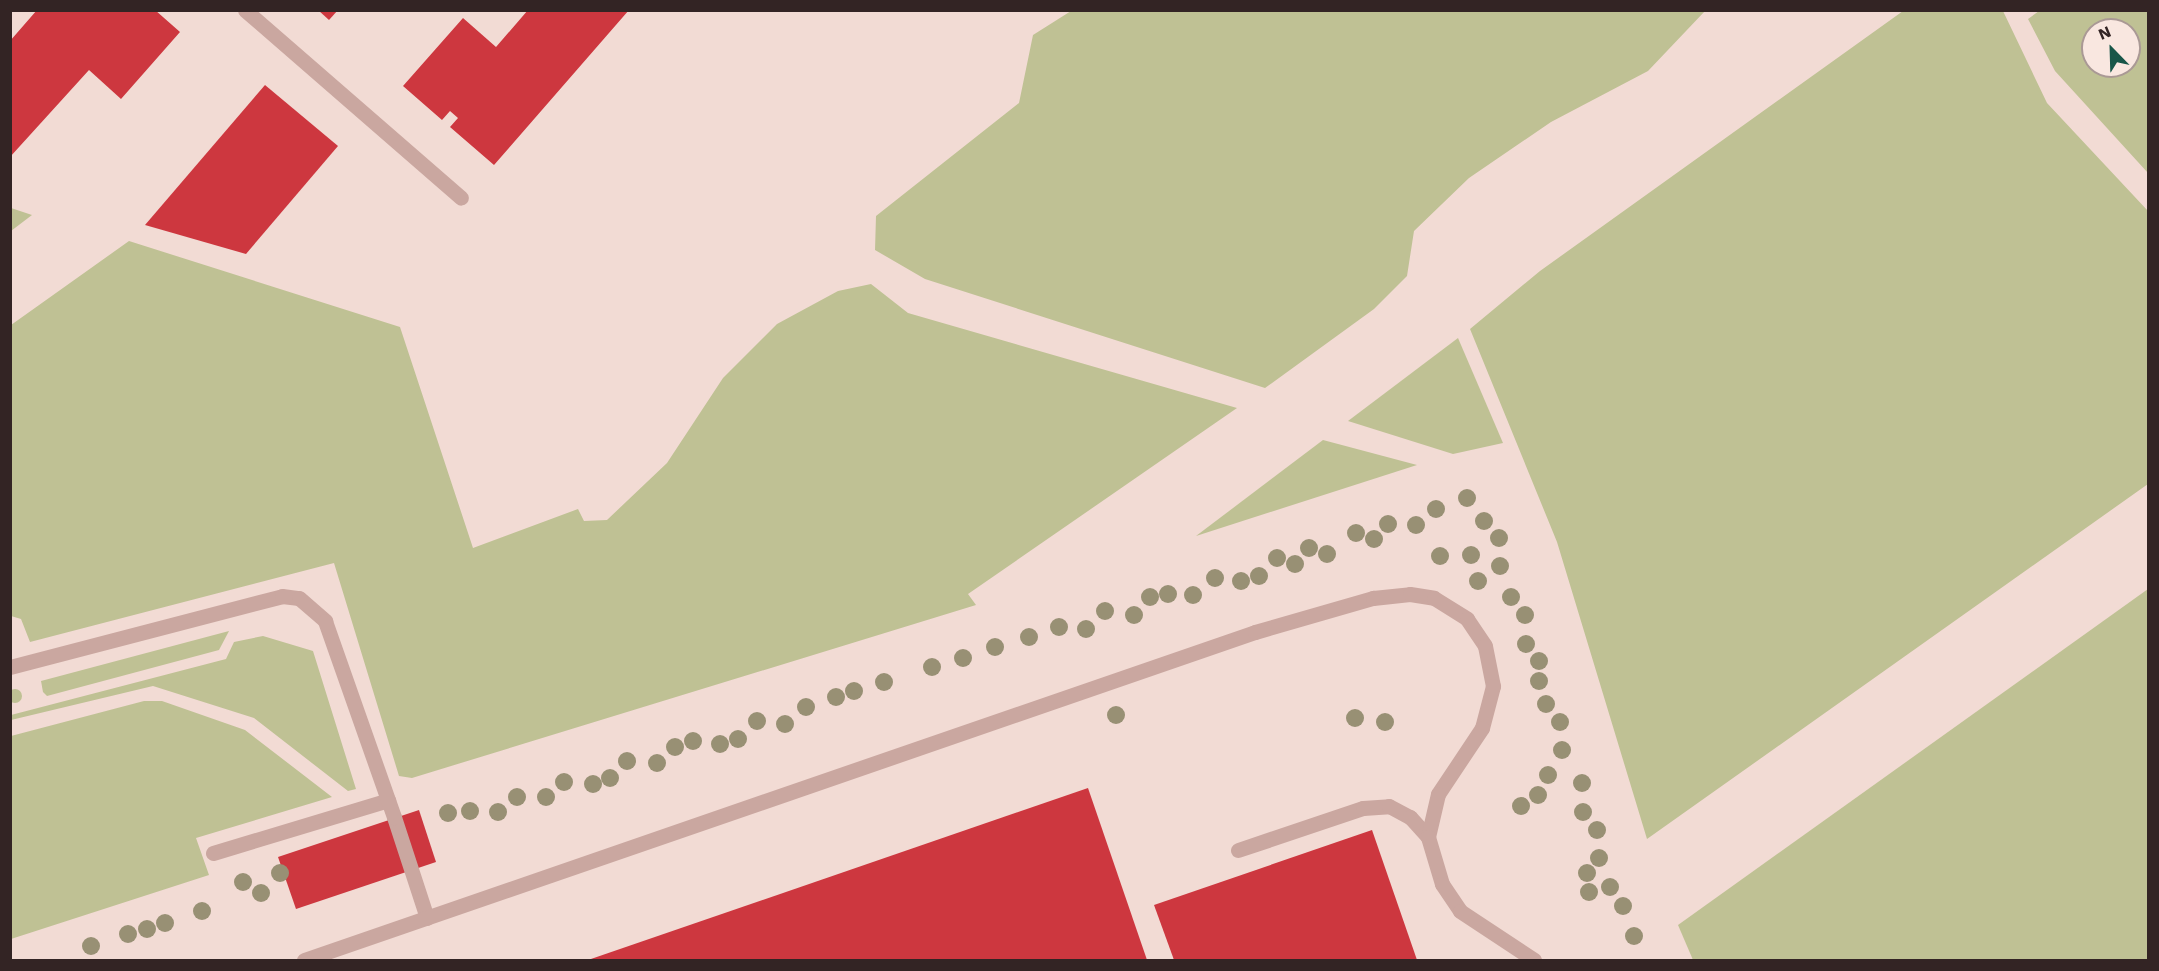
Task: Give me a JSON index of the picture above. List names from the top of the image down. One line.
{"north":"top left"}
